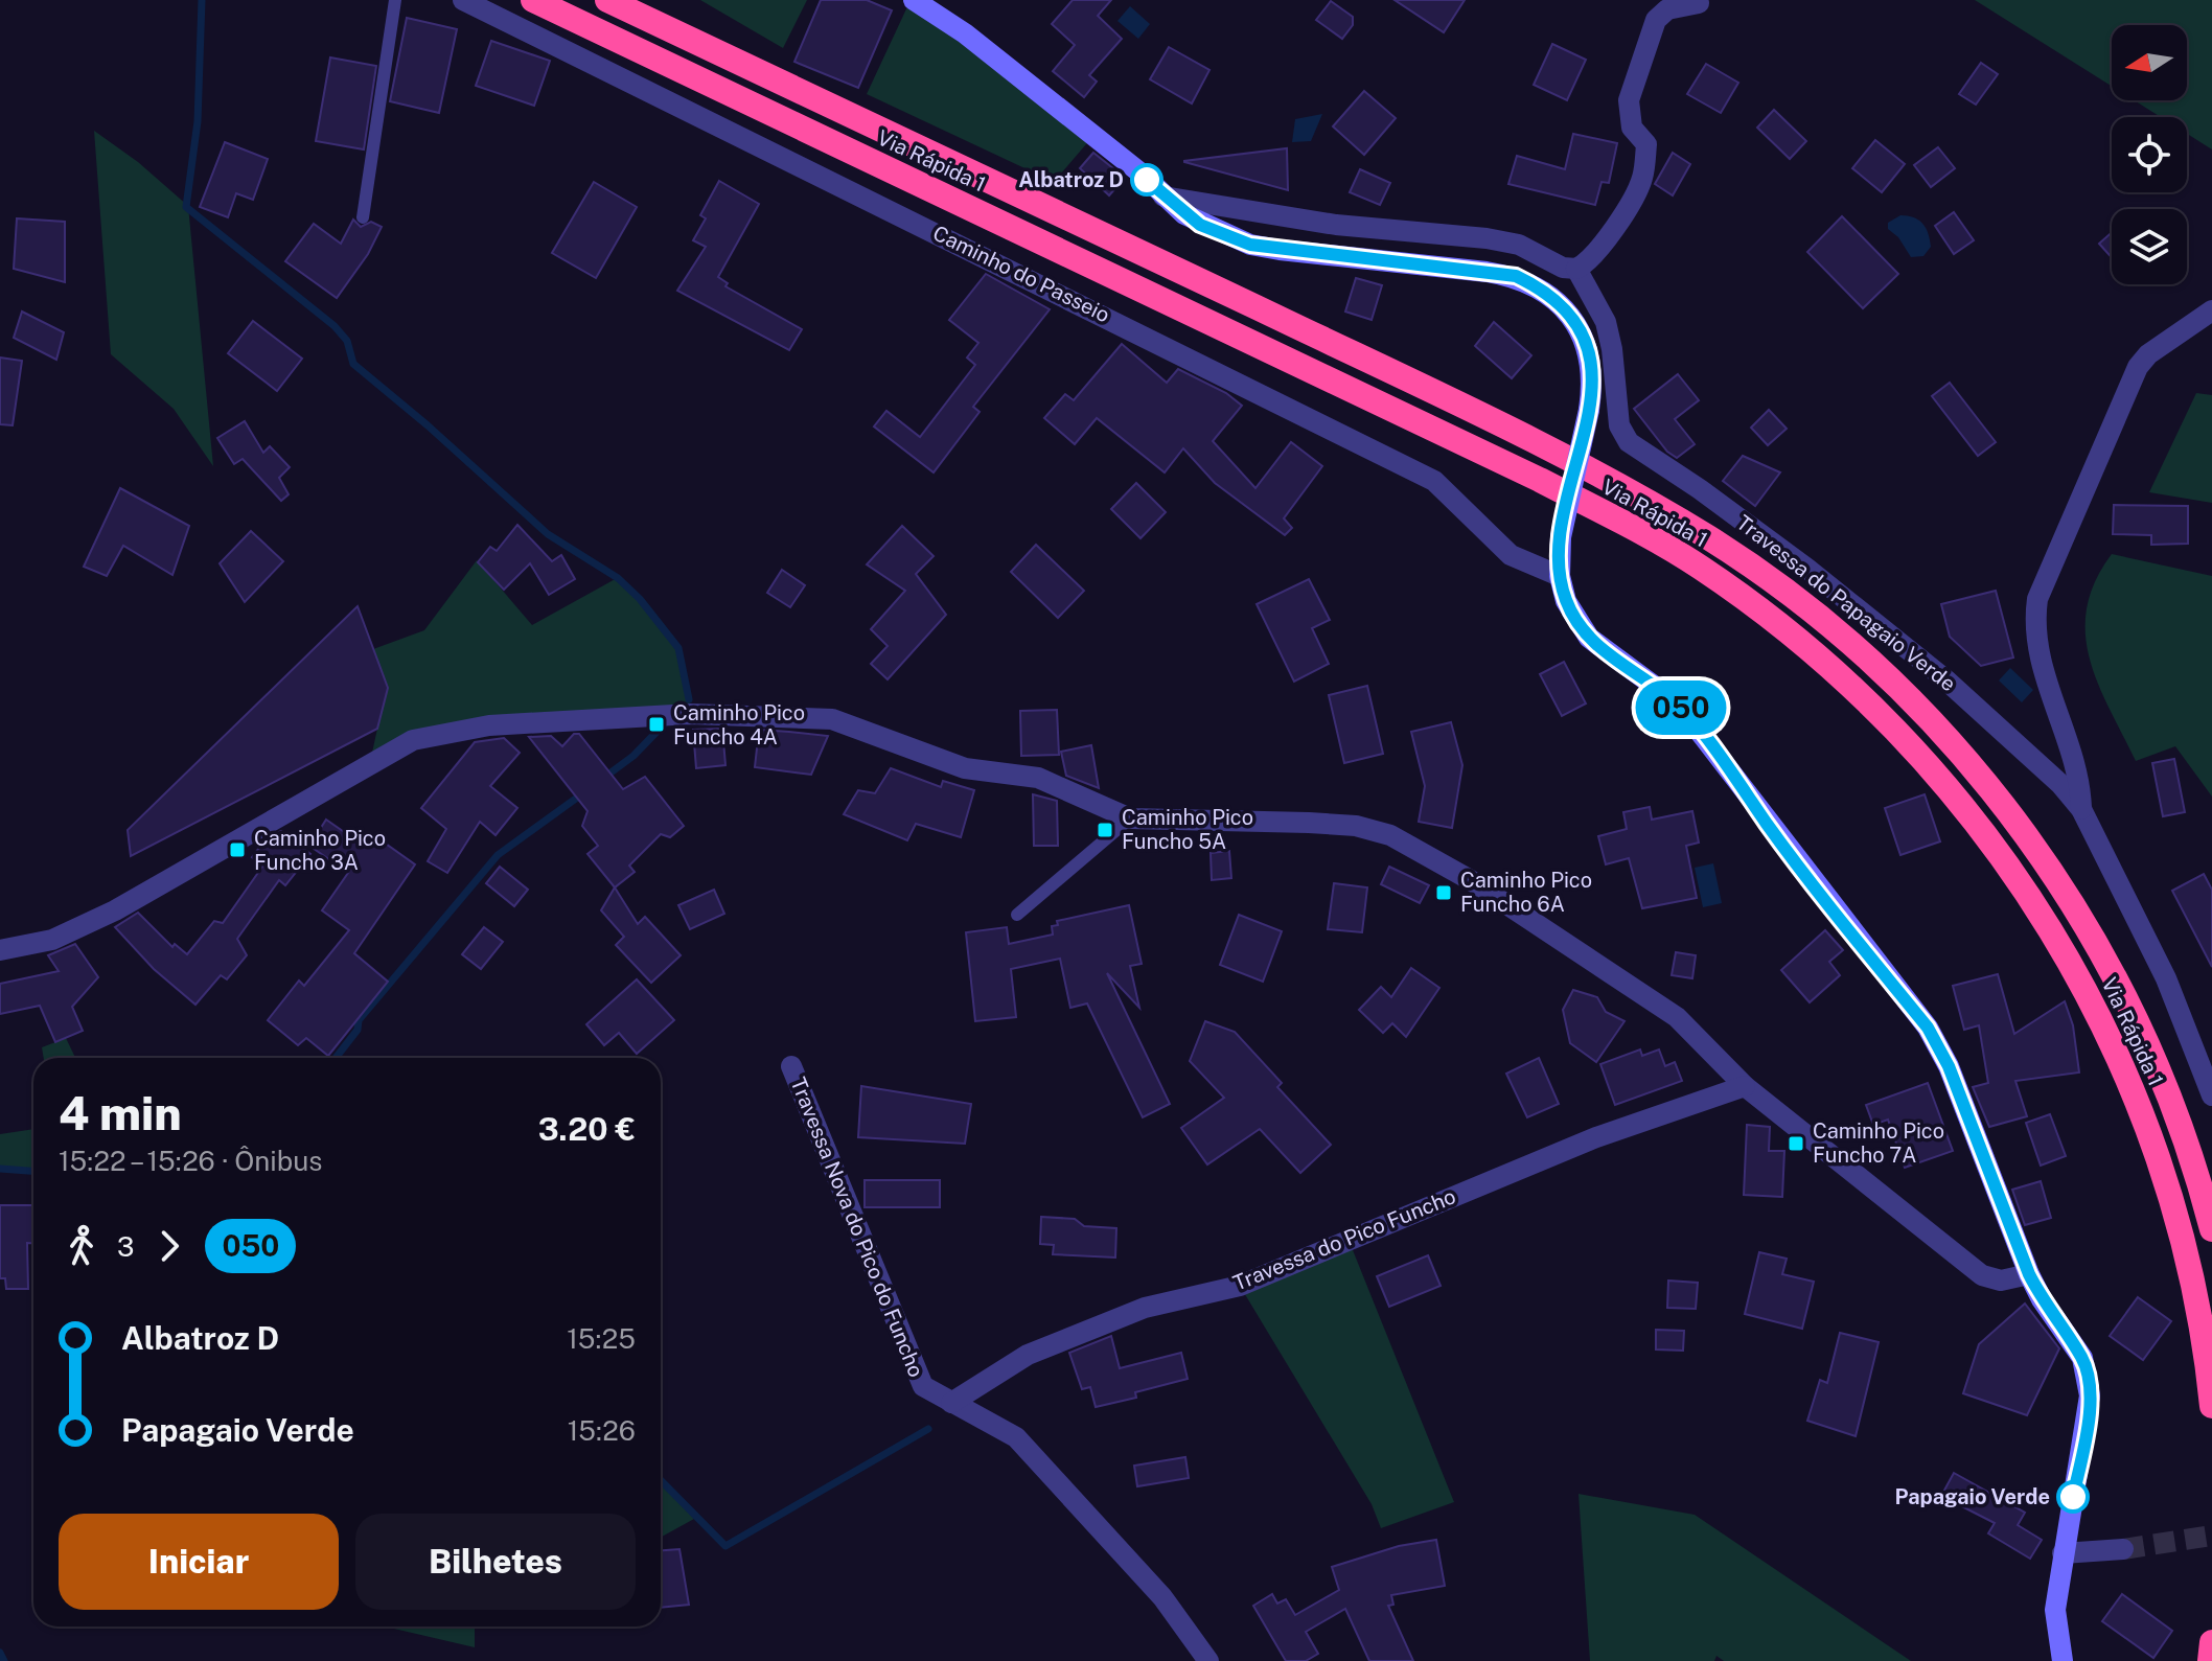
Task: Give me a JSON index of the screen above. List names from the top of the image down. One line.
{"streets":{"highway":["Via Rápida 1"],"street":["Caminho do Passeio","Travessa do Papagaio Verde","Travessa Nova do Pico do Funcho","Travessa do Pico Funcho"]},"crossings":[["Travessa Nova do Pico do Funcho","Travessa do Pico Funcho"]],"places":{"other":["Albatroz D","Papagaio Verde"],"transit":["Caminho Pico Funcho 4A","Caminho Pico Funcho 5A","Caminho Pico Funcho 3A","Caminho Pico Funcho 6A","Caminho Pico Funcho 7A"]},"lines":["bus line 050"],"north":"left","page":{"on_map":"050","heading":["4 min","15:22 – 15:26 · Ônibus","3.20 €"],"legs":["3","050"],"list":[{"name":"Albatroz D","value":"15:25"},{"name":"Papagaio Verde","value":"15:26"}],"buttons":["Iniciar","Bilhetes"]}}
